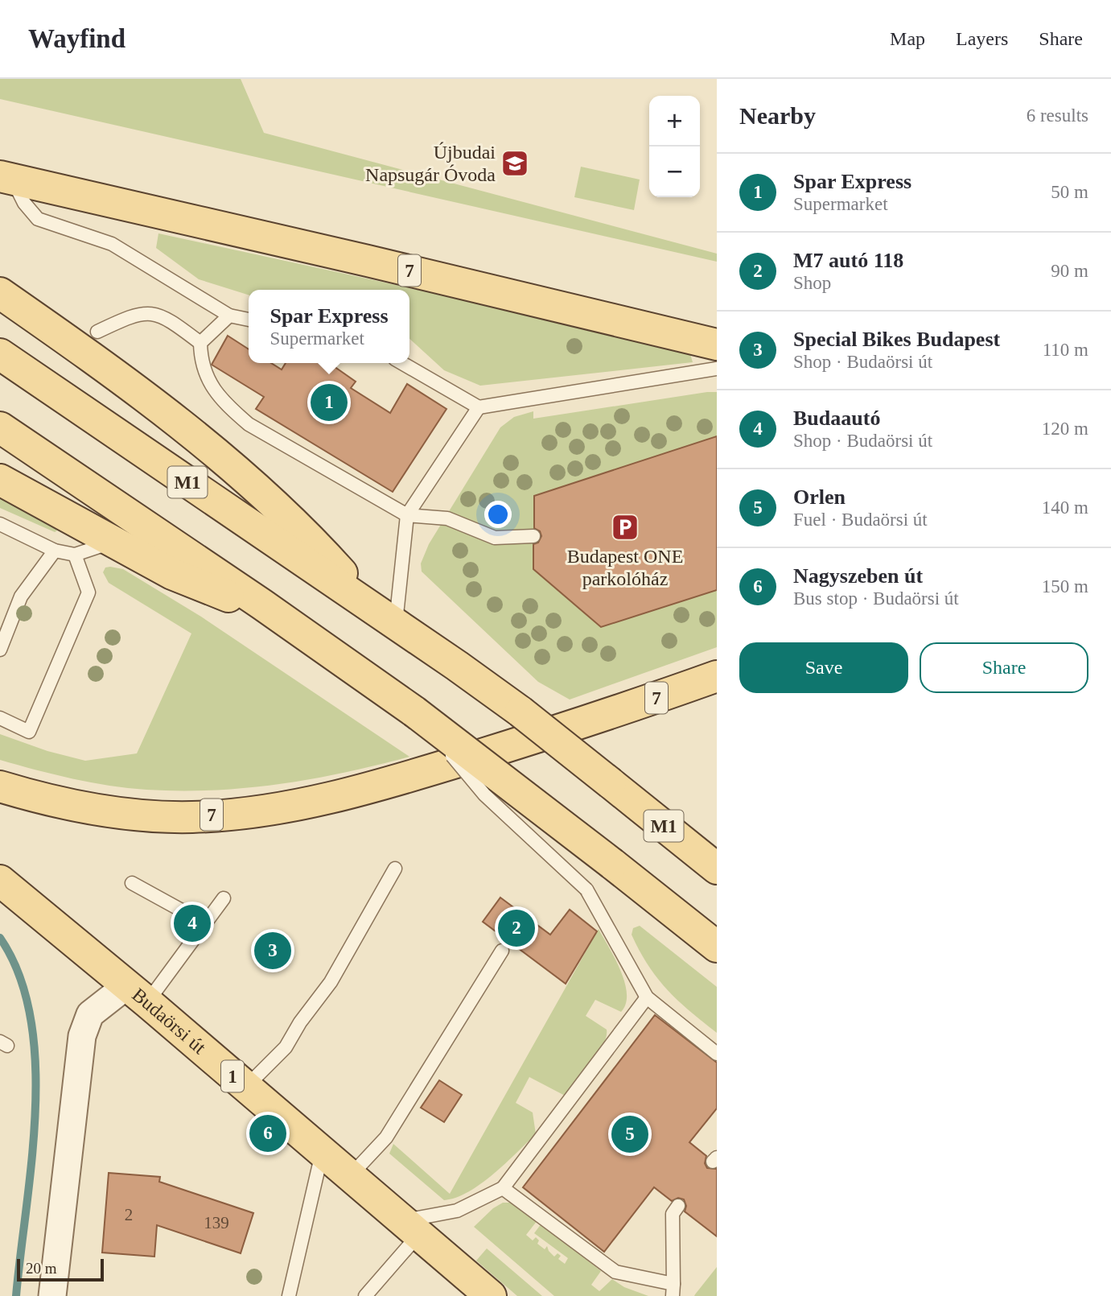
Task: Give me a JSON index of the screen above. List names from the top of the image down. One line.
{"streets":{"main road":["7","M1","Budaörsi út","1"]},"places":{"school or university":["Újbudai Napsugár Óvoda"],"parking":["Budapest ONE parkolóház"]},"house_numbers":["2","139"],"scale_bar":"20 m","page":{"header":"Wayfind","nav":["Map","Layers","Share"],"heading":["Nearby","6 results"],"map_buttons":["+","−"],"list":[{"mark":"1","name":"Spar Express","note":"Supermarket","value":"50 m"},{"mark":"2","name":"M7 autó 118","note":"Shop","value":"90 m"},{"mark":"3","name":"Special Bikes Budapest","note":"Shop · Budaörsi út","value":"110 m"},{"mark":"4","name":"Budaautó","note":"Shop · Budaörsi út","value":"120 m"},{"mark":"5","name":"Orlen","note":"Fuel · Budaörsi út","value":"140 m"},{"mark":"6","name":"Nagyszeben út","note":"Bus stop · Budaörsi út","value":"150 m"}],"popup":["Spar Express","Supermarket"],"pins":["1","4","2","3","6","5"],"buttons":["Save","Share"],"scale":"20 m"}}
